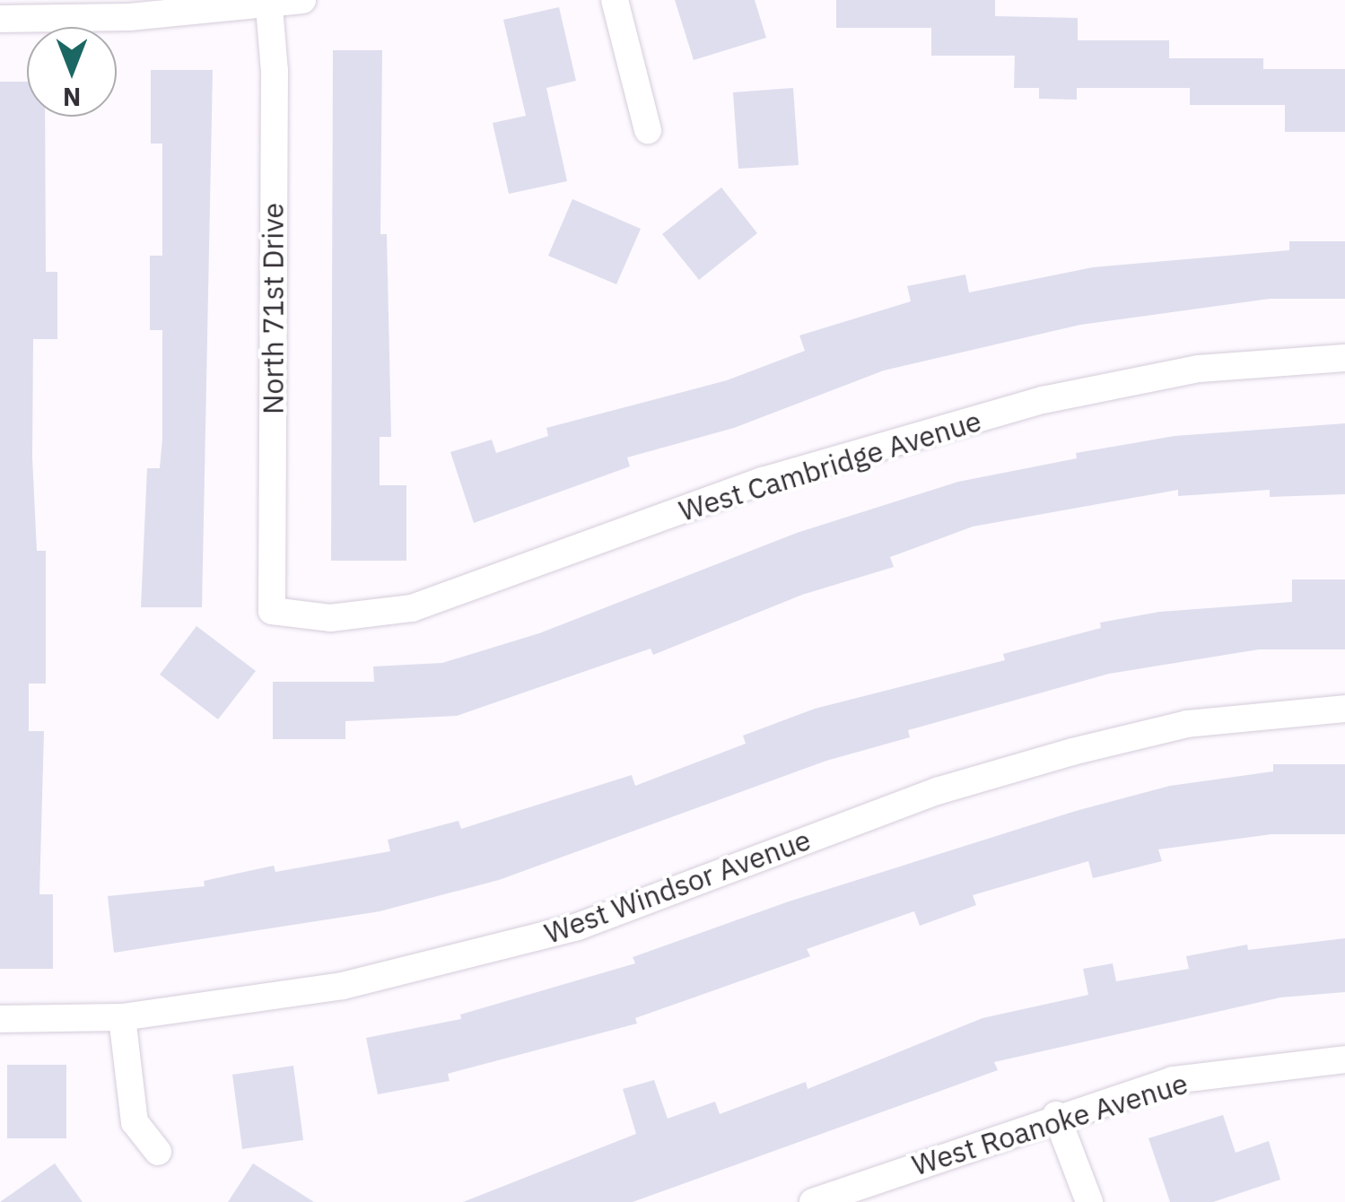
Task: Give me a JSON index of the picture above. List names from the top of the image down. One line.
{"streets":{"street":["North 71st Drive","West Cambridge Avenue","West Windsor Avenue","West Roanoke Avenue"]},"crossings":[["North 71st Drive","West Cambridge Avenue"]],"north":"bottom"}
